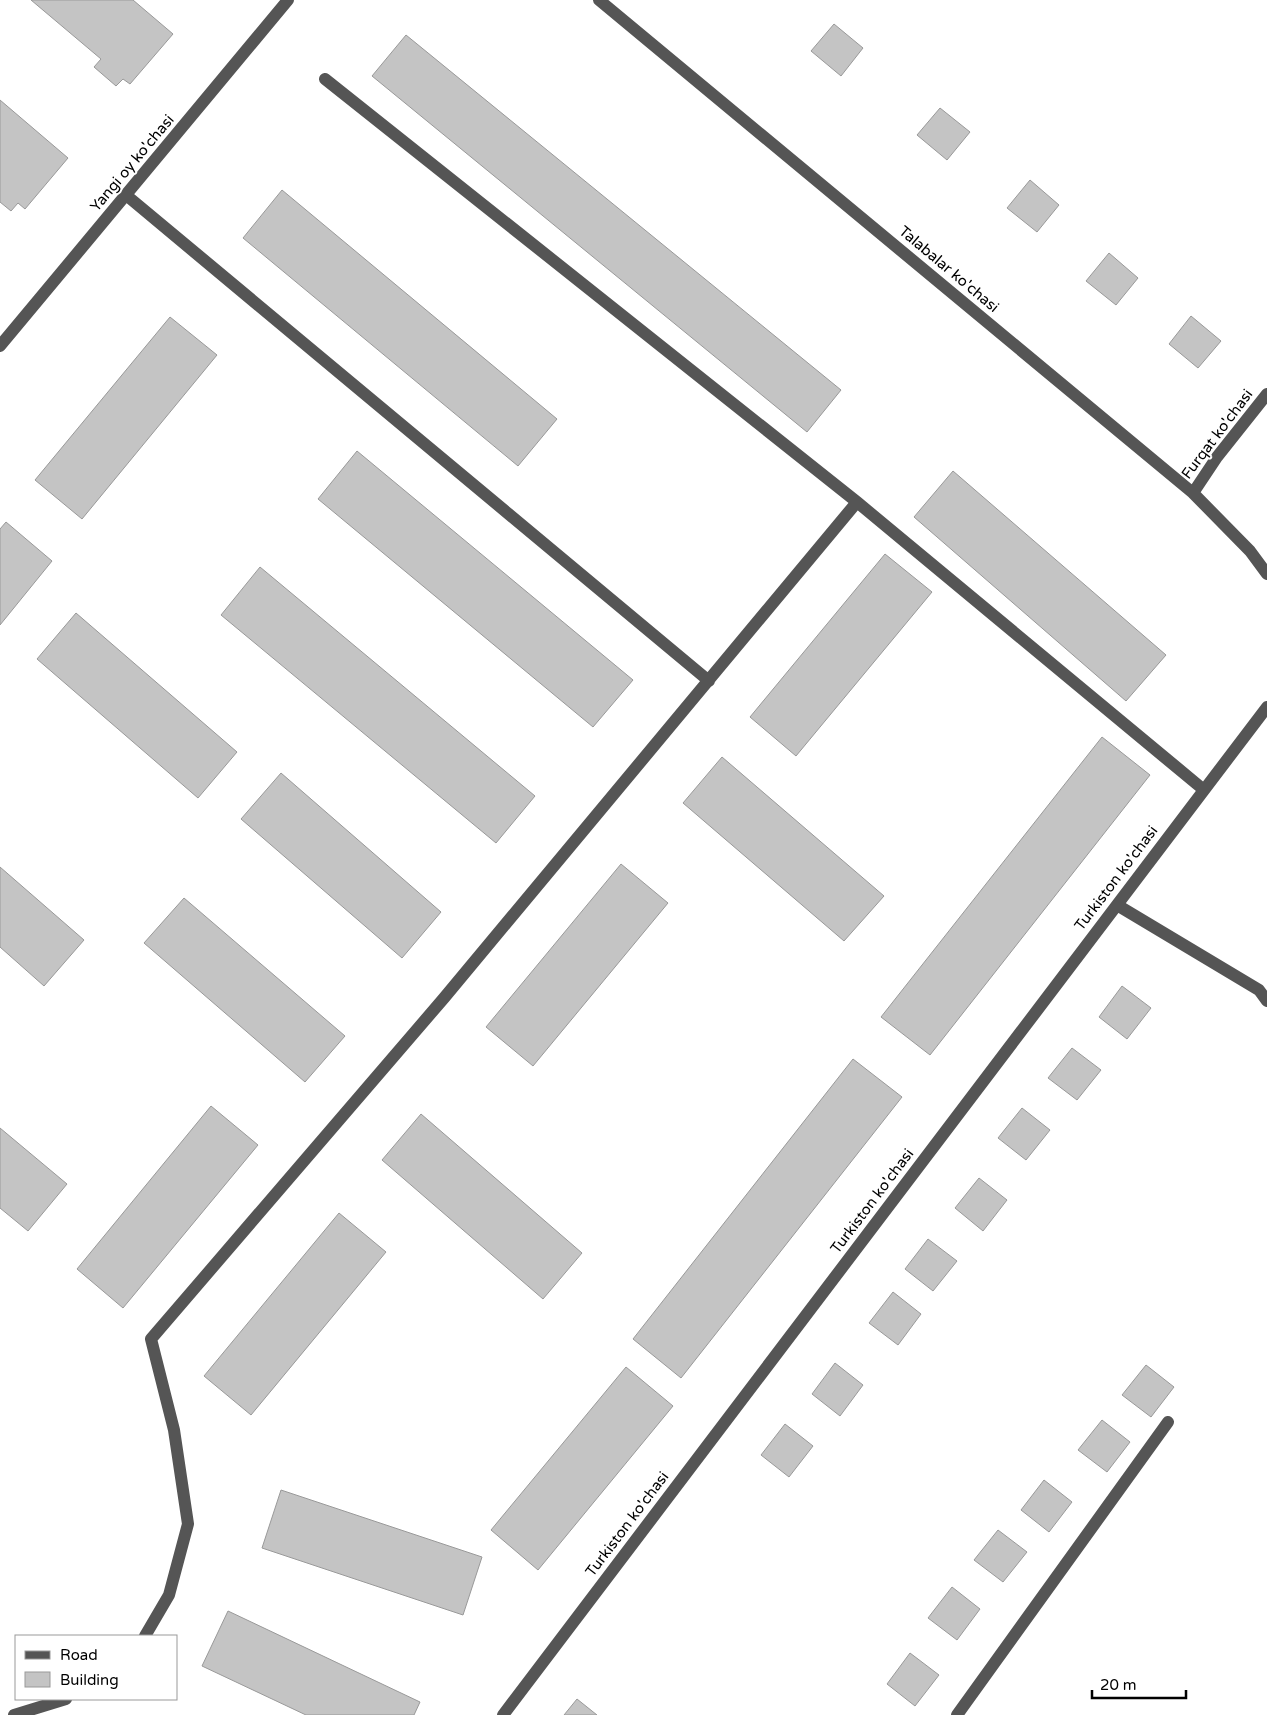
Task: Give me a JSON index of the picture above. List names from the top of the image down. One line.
{"streets":{"street":["Yangi oy ko'chasi","Talabalar ko'chasi","Furqat ko'chasi","Turkiston ko'chasi"]},"crossings":[["Talabalar ko'chasi","Furqat ko'chasi"]],"legend":["Road","Building"],"scale_bar":"20 m"}
